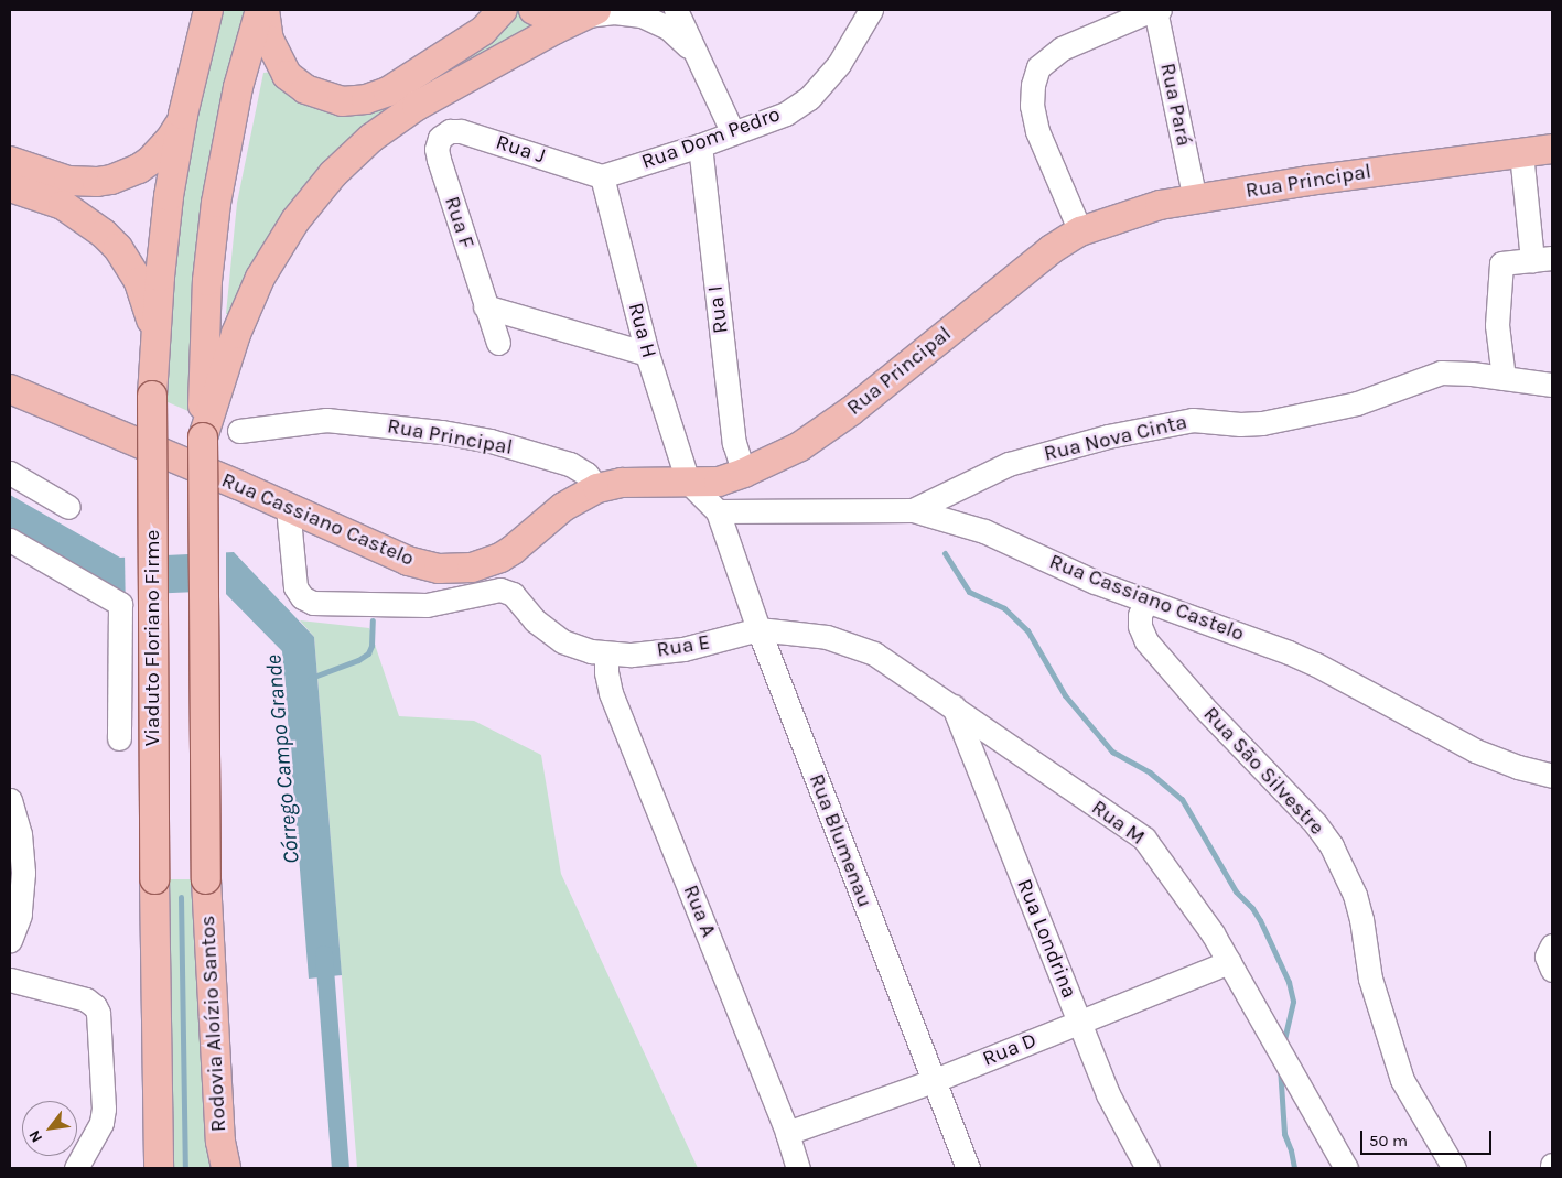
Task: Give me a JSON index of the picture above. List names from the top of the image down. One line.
{"streets":{"main road":["Rua Principal","Rua Cassiano Castelo","Viaduto Floriano Firme","Rodovia Aloízio Santos"],"street":["Rua Pará","Rua Dom Pedro","Rua J","Rua F","Rua I","Rua H","Rua Nova Cinta","Rua E","Rua São Silvestre","Rua M","Rua Blumenau","Rua A","Rua Londrina","Rua D"]},"crossings":[["Rua Pará","Rua Principal"],["Rua Dom Pedro","Rua J"],["Rua Dom Pedro","Rua I"],["Rua Dom Pedro","Rua H"],["Rua J","Rua F"],["Rua J","Rua H"],["Rua Principal","Rua I"],["Rua Principal","Rua H"],["Rua Principal","Rua Cassiano Castelo"],["Rua Nova Cinta","Rua Cassiano Castelo"],["Rua Cassiano Castelo","Rua E"],["Rua Cassiano Castelo","Rua São Silvestre"],["Rua Cassiano Castelo","Rua Blumenau"],["Rua E","Rua M"],["Rua E","Rua Blumenau"],["Rua E","Rua A"],["Rua M","Rua Blumenau"],["Rua M","Rua Londrina"],["Rua M","Rua D"],["Rua Blumenau","Rua D"],["Rua A","Rua D"],["Rua Londrina","Rua D"]],"water":["Córrego Campo Grande"],"scale_bar":"50 m","north":"bottom left"}
